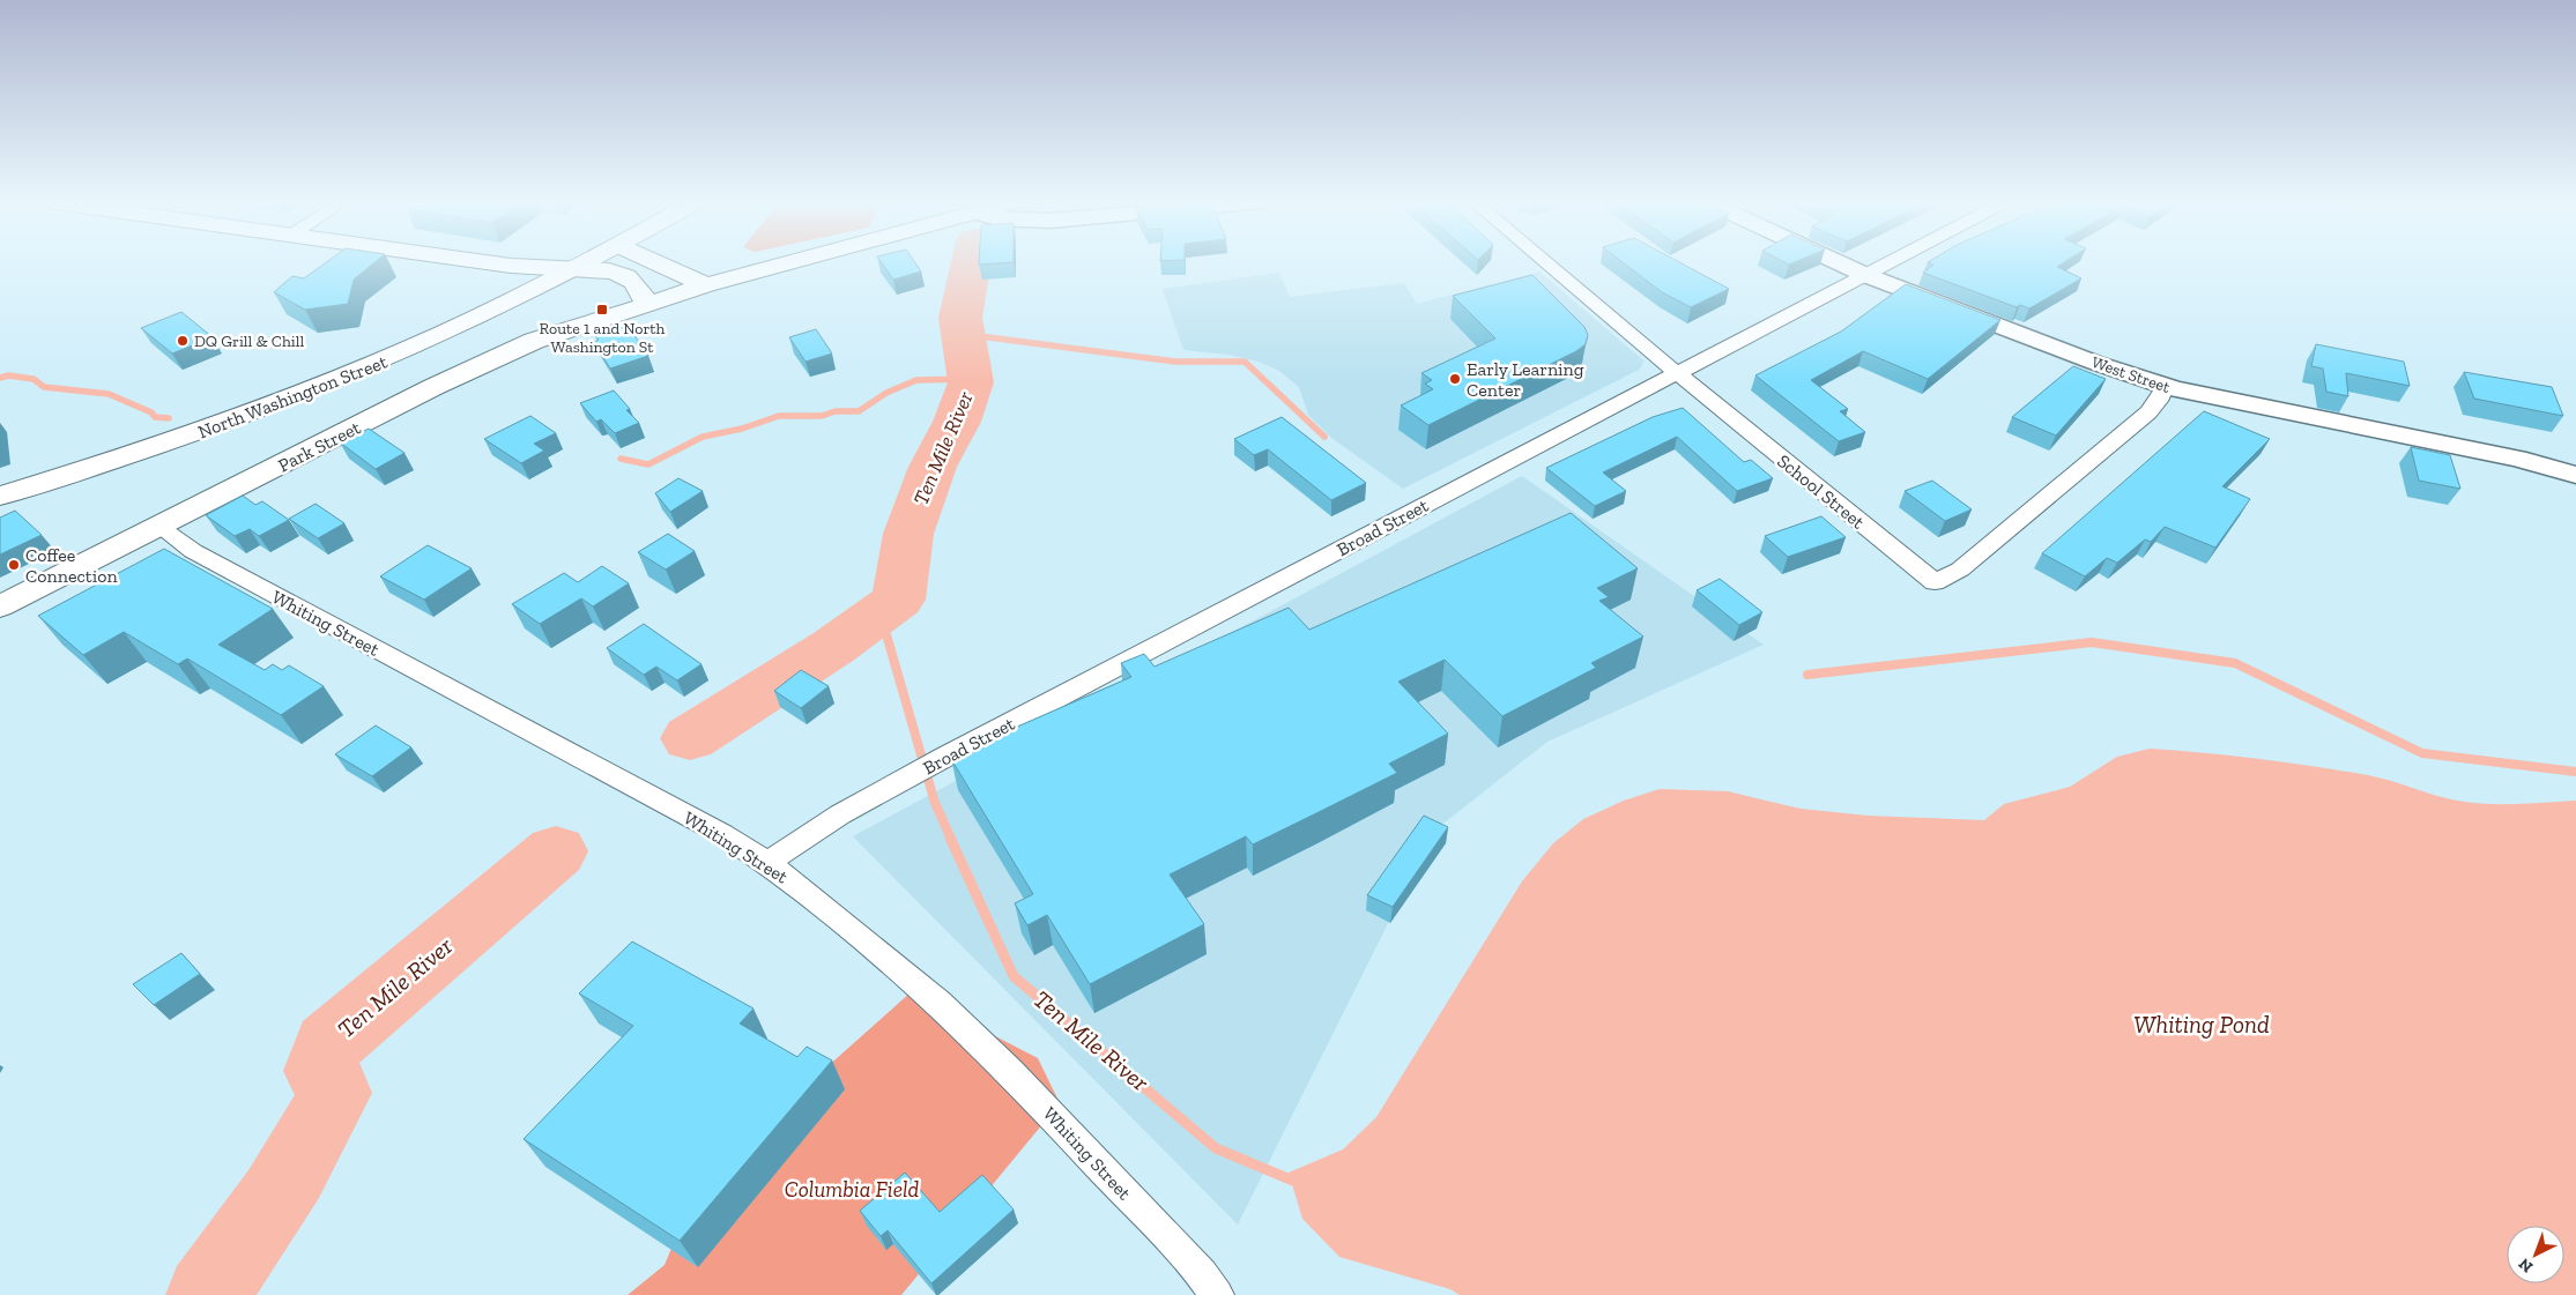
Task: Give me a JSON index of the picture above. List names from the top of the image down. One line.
{"streets":{"main road":["North Washington Street","Park Street"],"street":["West Street","School Street","Broad Street","Whiting Street"]},"crossings":[["West Street","School Street"],["West Street","Broad Street"],["Park Street","Whiting Street"],["School Street","Broad Street"],["Broad Street","Whiting Street"]],"water":["Ten Mile River","Whiting Pond"],"parks":["Columbia Field"],"places":{"transit":["Route 1 and North Washington St"],"other":["DQ Grill & Chill","Early Learning Center","Coffee Connection"]},"north":"bottom left"}
